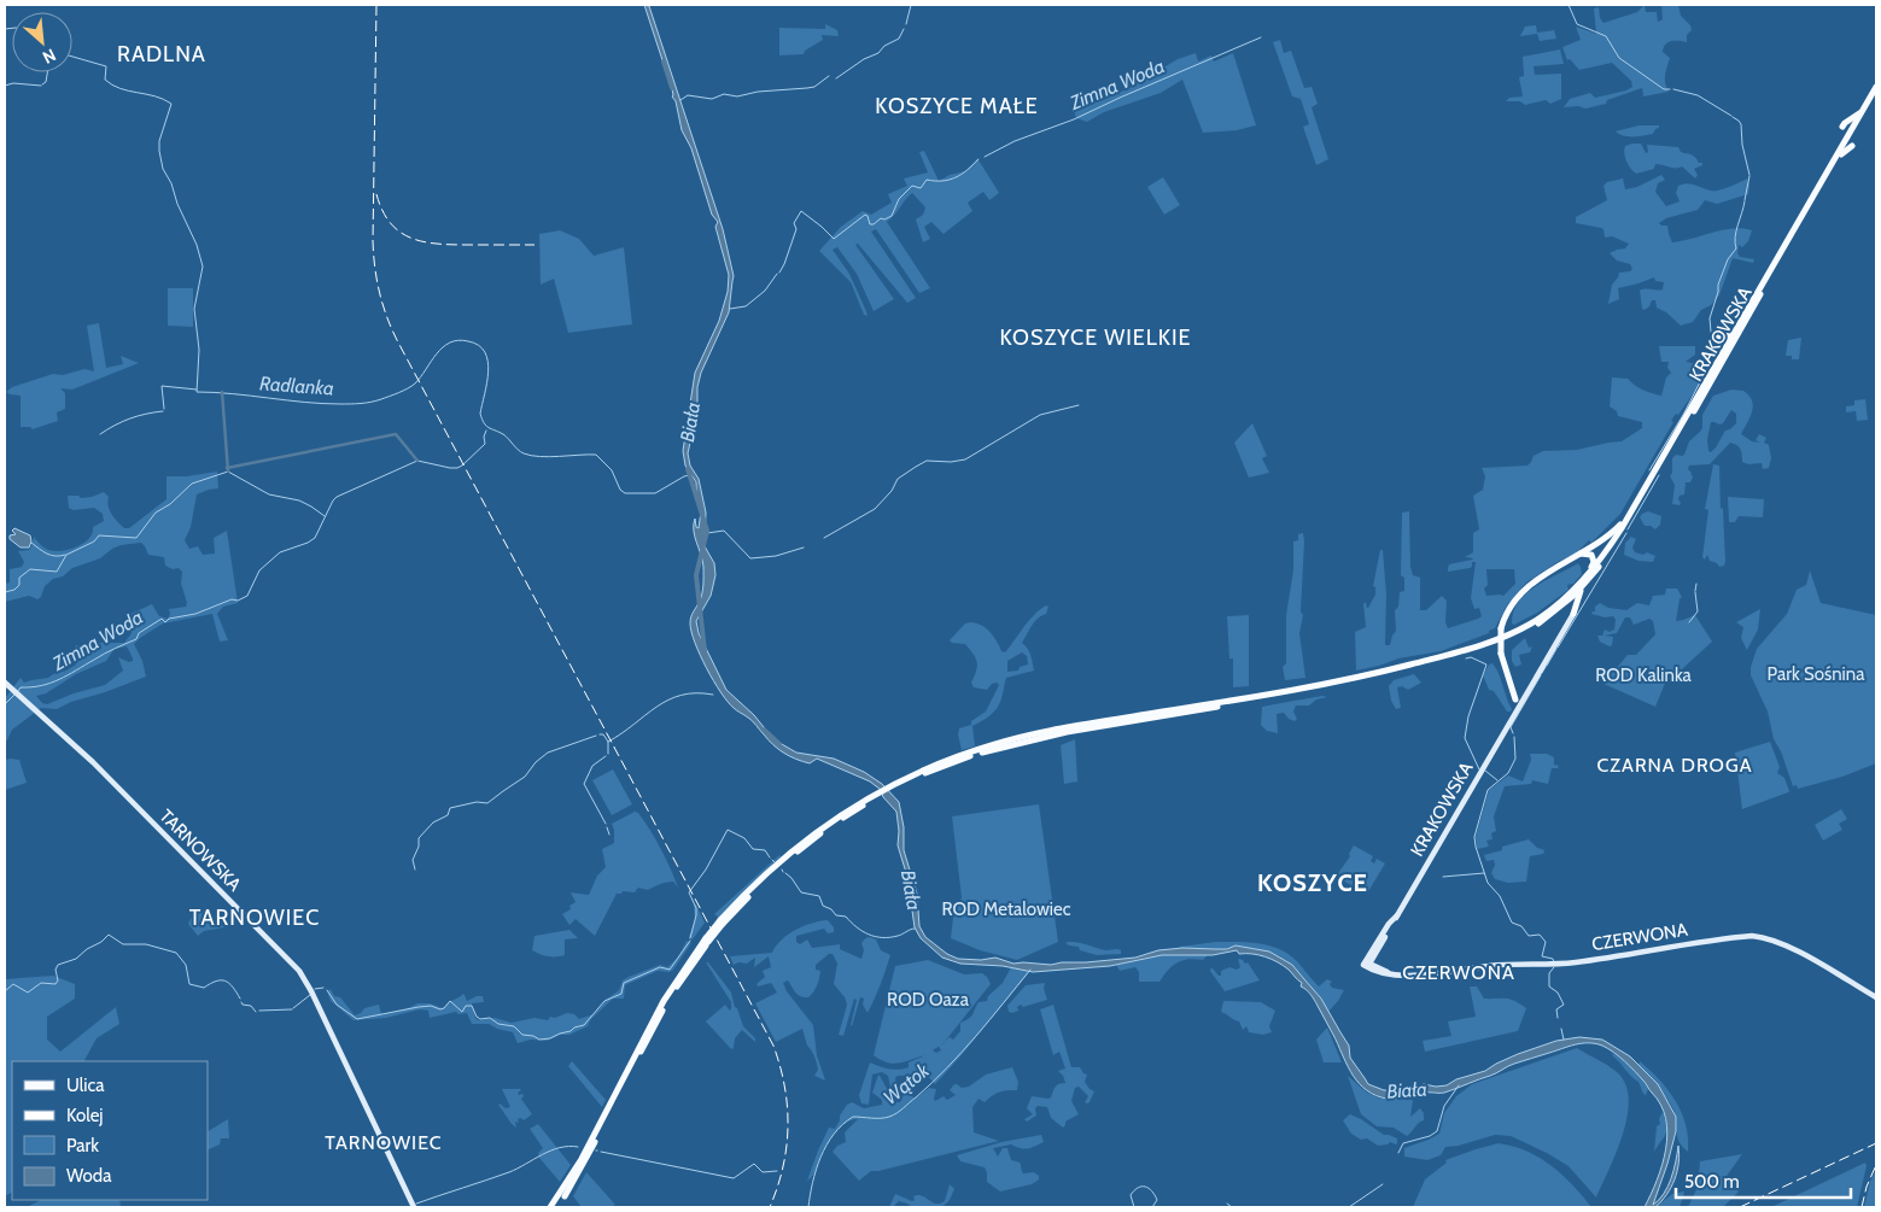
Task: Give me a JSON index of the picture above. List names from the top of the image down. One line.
{"streets":{"main road":["KRAKOWSKA","TARNOWSKA","CZERWONA"]},"crossings":[["KRAKOWSKA","CZERWONA"]],"districts":["RADLNA","KOSZYCE MAŁE","KOSZYCE WIELKIE","CZARNA DROGA","KOSZYCE","TARNOWIEC","CZERWONA","TARNOWIEC"],"water":["Zimna Woda","Radlanka","Biała","Wątok"],"parks":["Park Sośnina","ROD Kalinka","ROD Metalowiec","ROD Oaza"],"legend":["Ulica","Kolej","Park","Woda"],"scale_bar":"500 m","north":"bottom right"}
